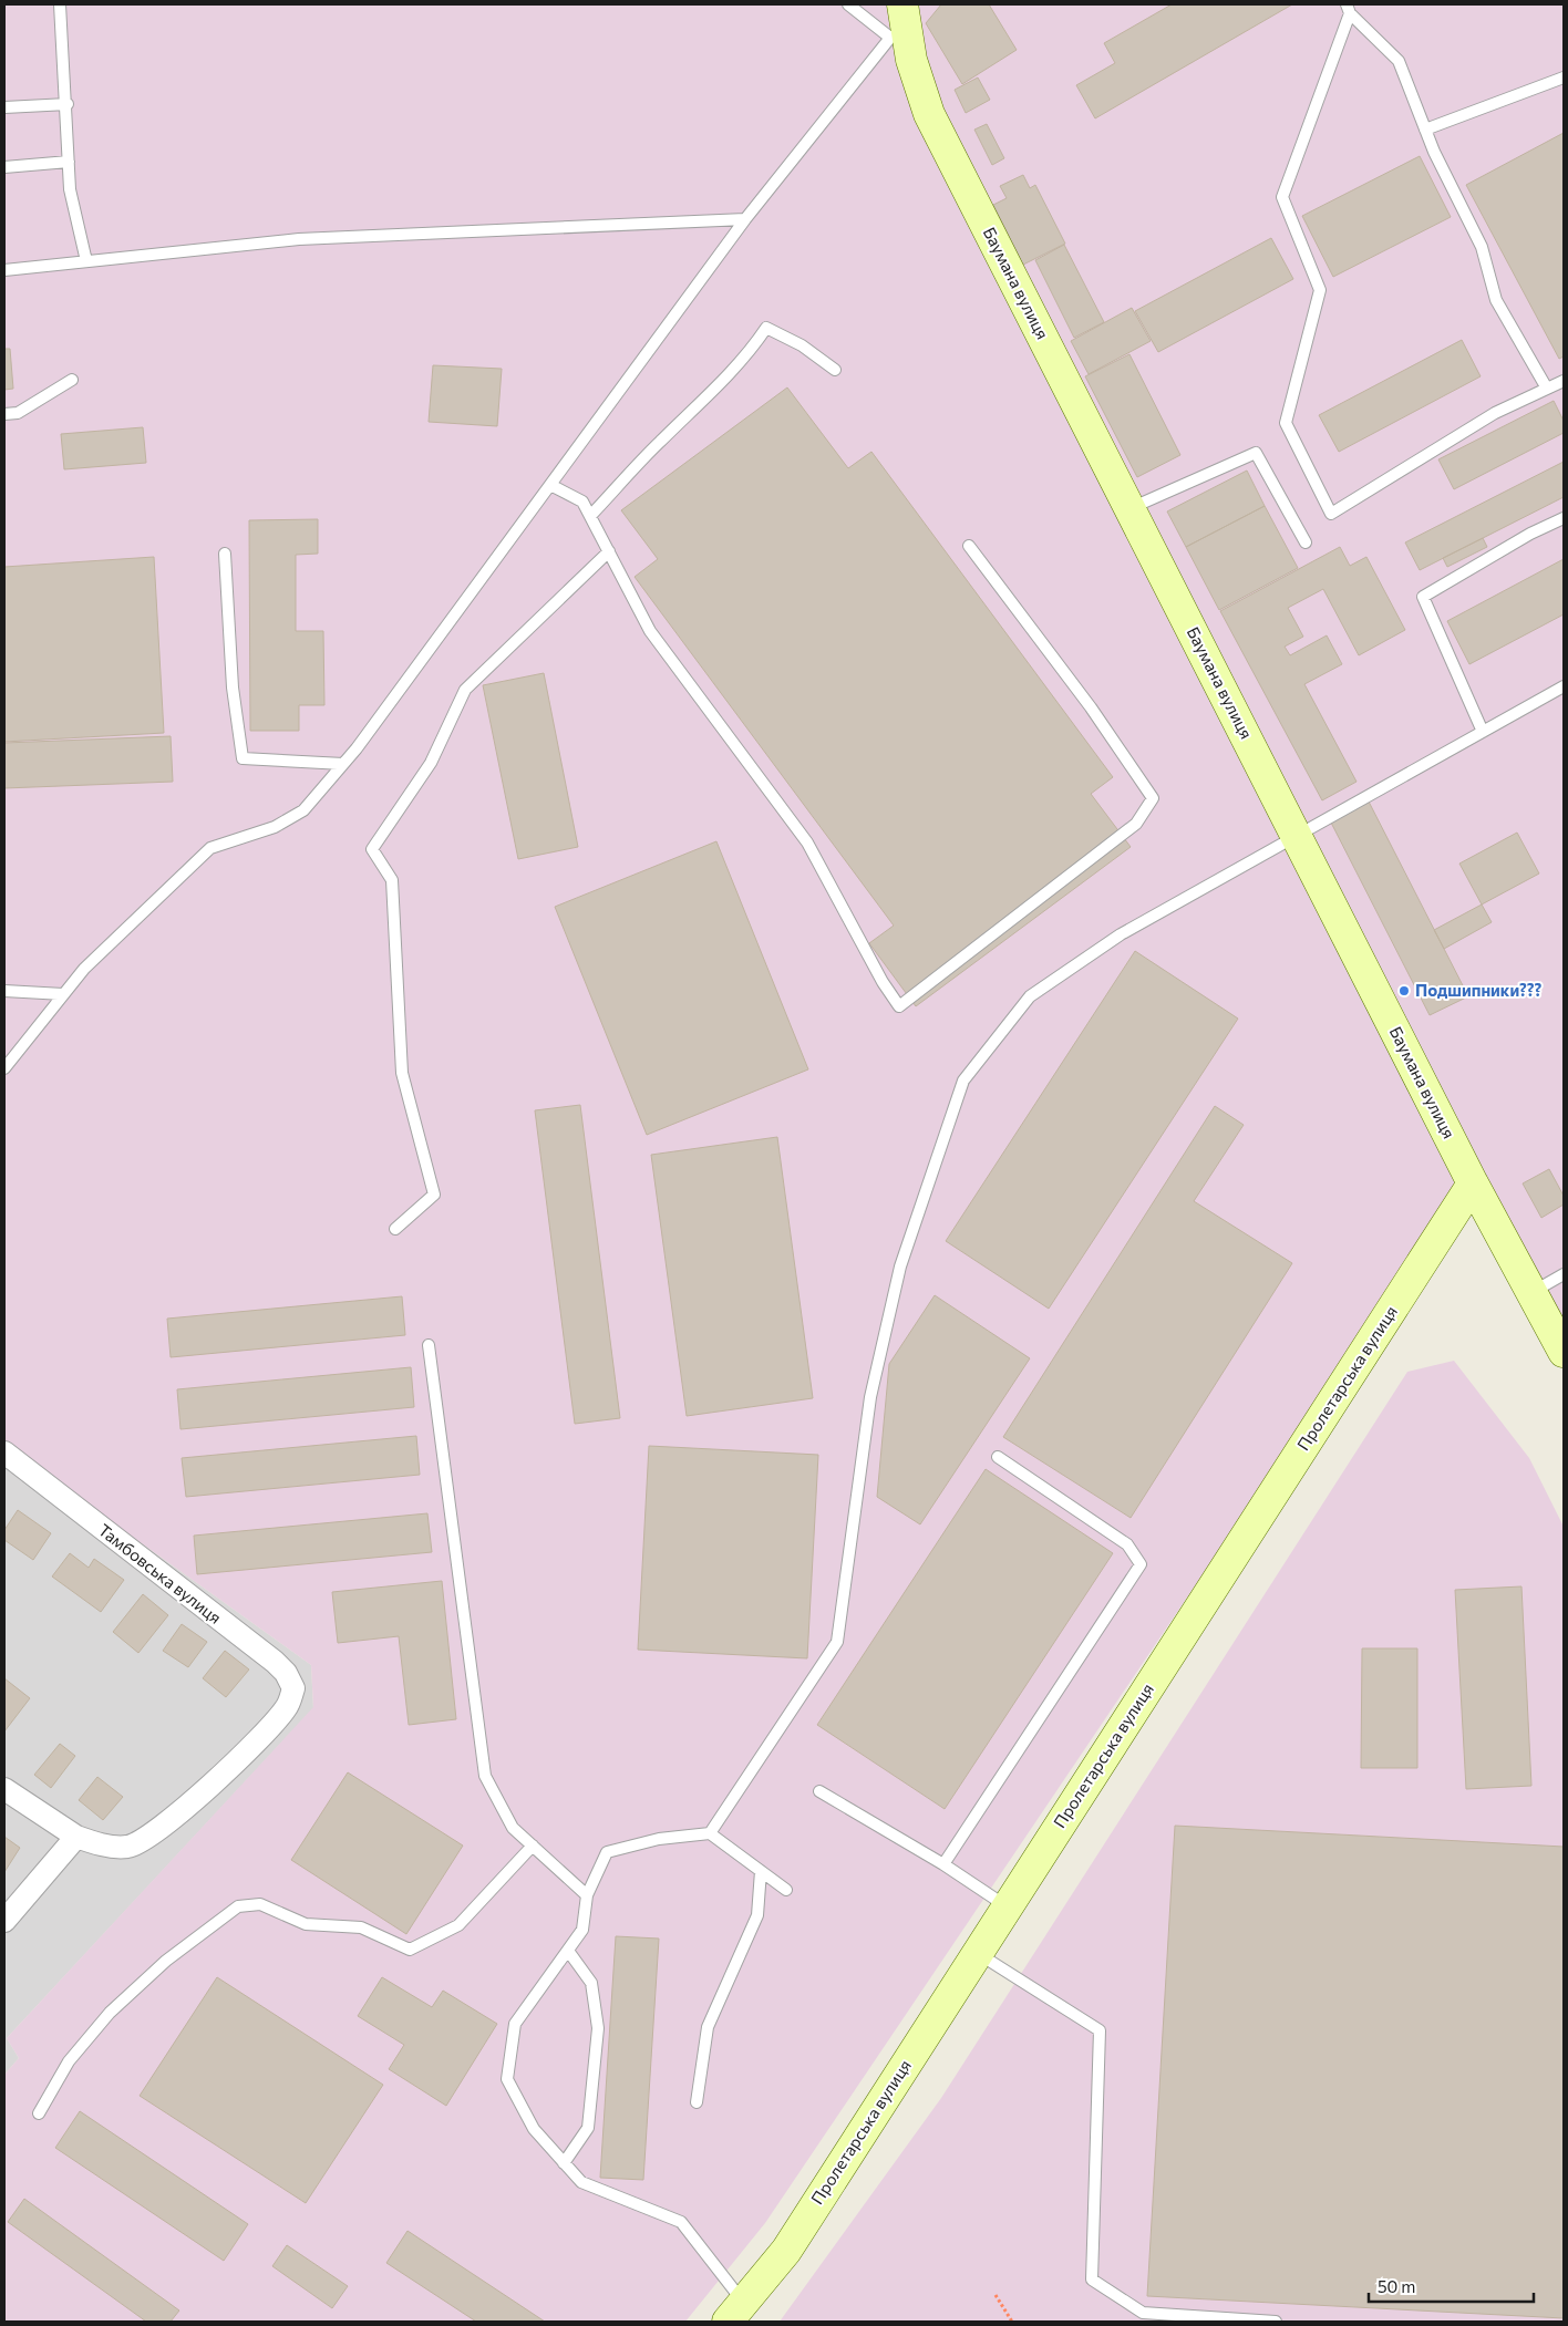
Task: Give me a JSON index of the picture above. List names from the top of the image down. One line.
{"streets":{"main road":["Баумана вулиця","Пролетарська вулиця"],"street":["Тамбовська вулиця"]},"crossings":[["Баумана вулиця","Пролетарська вулиця"]],"places":["Подшипники???"],"scale_bar":"50 m"}
